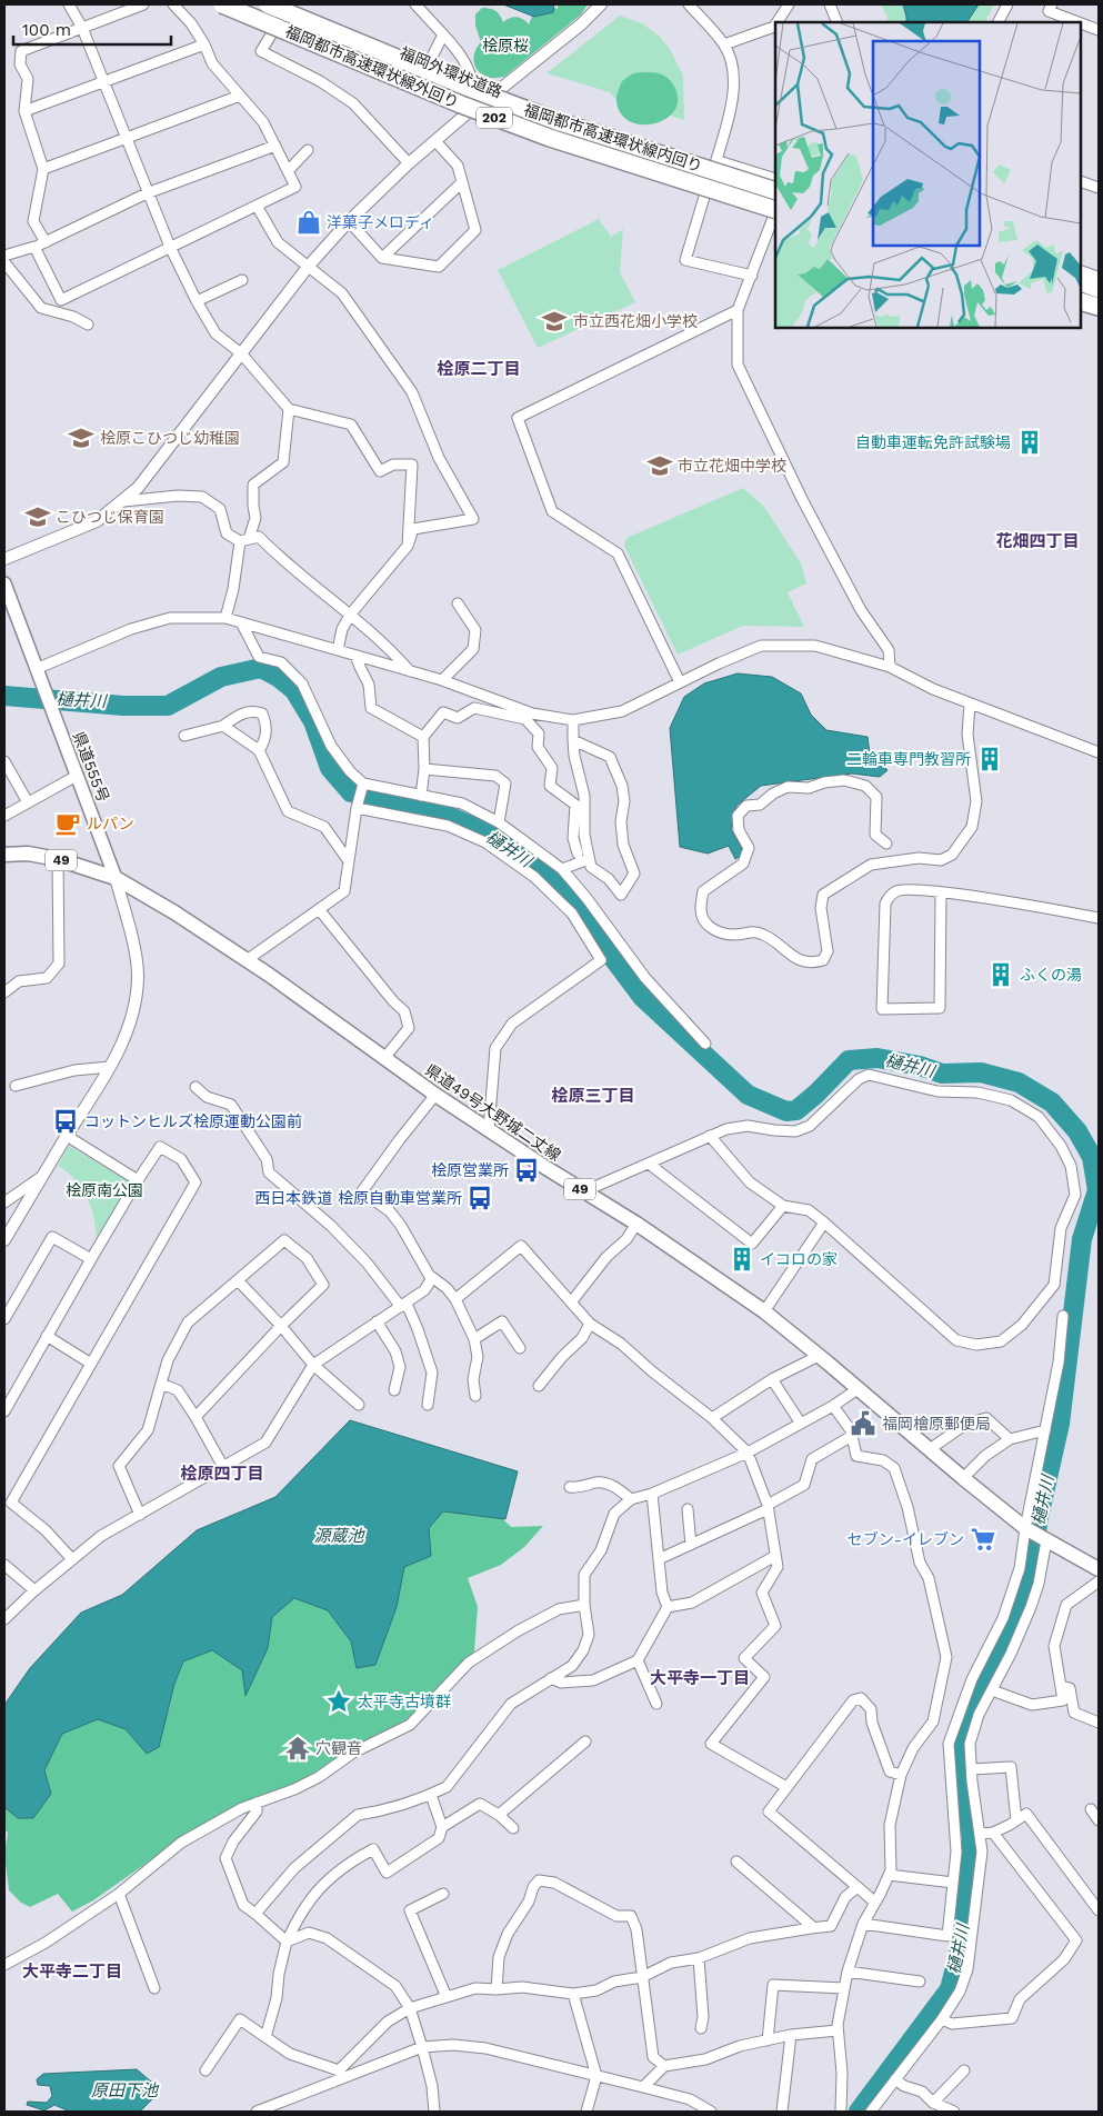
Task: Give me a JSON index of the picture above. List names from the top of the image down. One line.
{"streets":{"highway":["福岡都市高速環状線外回り","福岡外環状道路","202","福岡都市高速環状線内回り"],"main road":["県道555号","49","県道49号大野城二丈線"]},"crossings":[["福岡都市高速環状線外回り","福岡外環状道路"],["県道555号","県道49号大野城二丈線"]],"districts":["桧原二丁目","花畑四丁目","桧原三丁目","桧原四丁目","大平寺一丁目","大平寺二丁目"],"water":["樋井川","源蔵池","原田下池"],"parks":["桧原桜","桧原南公園"],"places":{"shop":["洋菓子メロディ"],"school or university":["市立西花畑小学校","桧原こひつじ幼稚園","市立花畑中学校","こひつじ保育園"],"building":["自動車運転免許試験場","二輪車専門教習所","ふくの湯","イコロの家"],"cafe":["ルパン"],"bus stop":["コットンヒルズ桧原運動公園前","桧原営業所","西日本鉄道 桧原自動車営業所"],"public building":["福岡檜原郵便局"],"supermarket":["セブン-イレブン"],"place":["太平寺古墳群"],"temple":["穴観音"]},"scale_bar":"100 m"}
